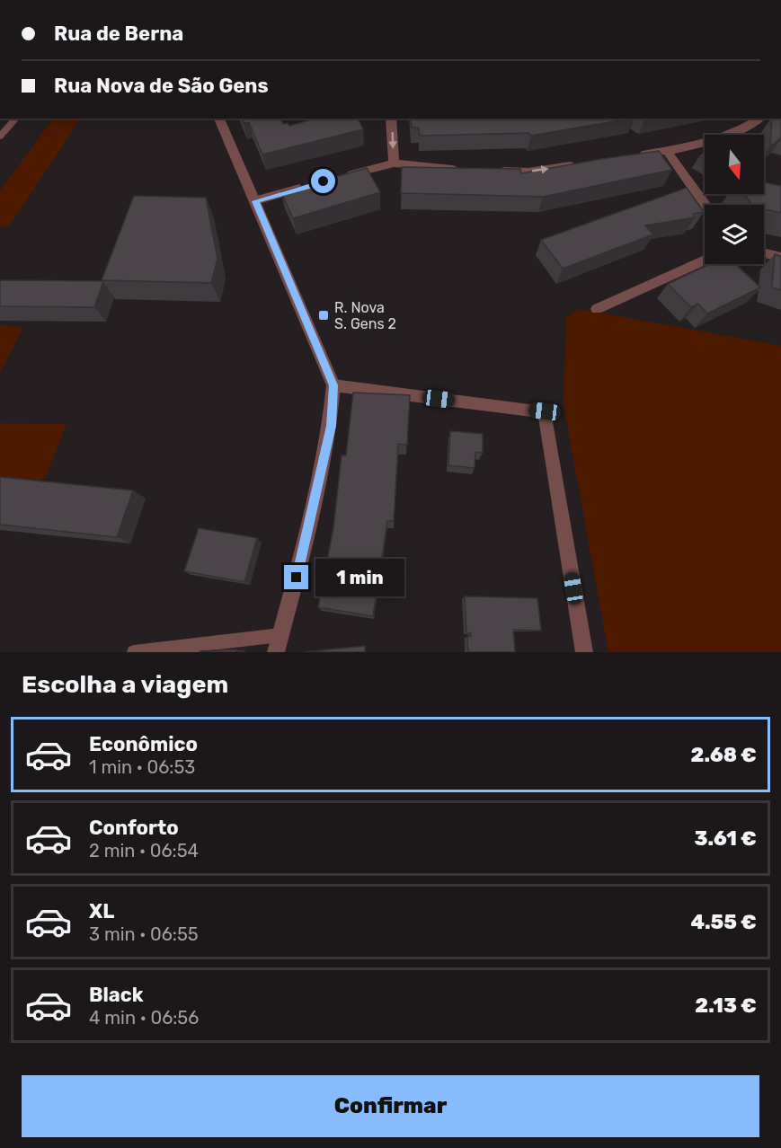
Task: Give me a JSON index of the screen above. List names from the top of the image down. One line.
{"places":{"transit":["R. Nova S. Gens 2"]},"north":"bottom","page":{"banner":["Rua de Berna","Rua Nova de São Gens"],"bubble":"1 min","heading":"Escolha a viagem","list":[{"name":"Econômico","note":"1 min · 06:53","value":"2.68 €"},{"name":"Conforto","note":"2 min · 06:54","value":"3.61 €"},{"name":"XL","note":"3 min · 06:55","value":"4.55 €"},{"name":"Black","note":"4 min · 06:56","value":"2.13 €"}],"buttons":"Confirmar"}}
